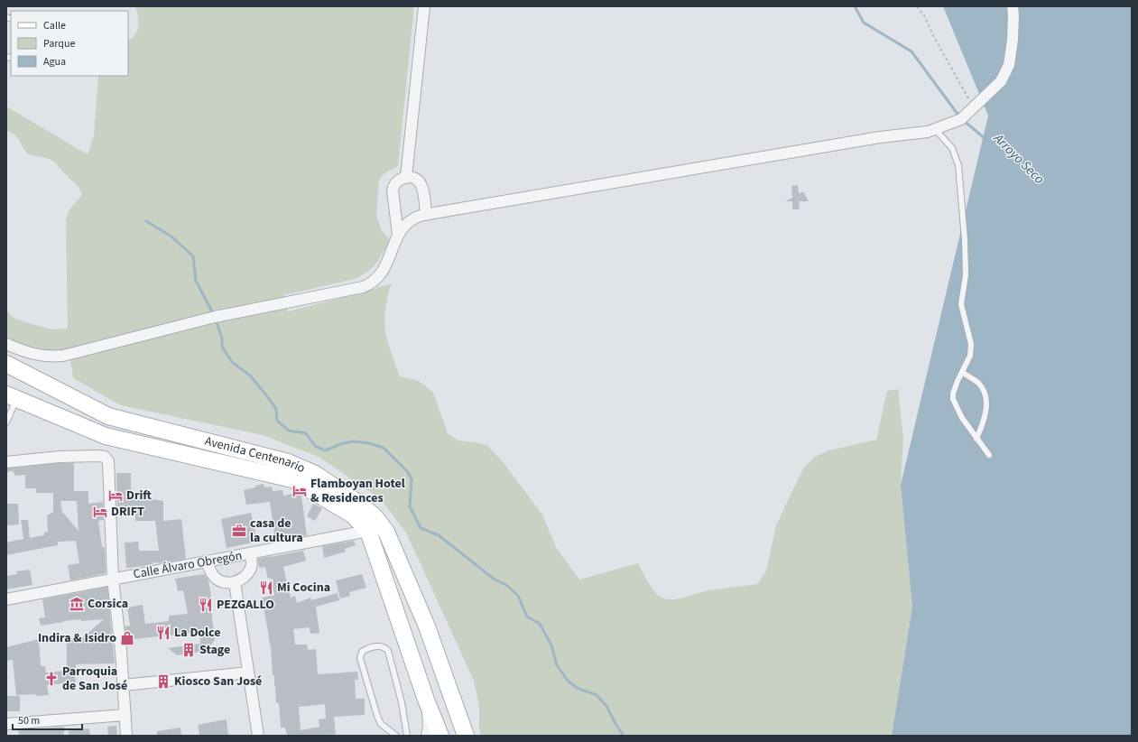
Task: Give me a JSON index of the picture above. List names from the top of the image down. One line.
{"streets":{"main road":["Avenida Centenario"],"street":["Calle Álvaro Obregón"]},"crossings":[["Avenida Centenario","Calle Álvaro Obregón"]],"water":["Arroyo Seco"],"places":{"hotel":["Flamboyan Hotel & Residences","Drift","DRIFT"],"office":["casa de la cultura"],"restaurant":["Mi Cocina","PEZGALLO","La Dolce"],"museum":["Corsica"],"shop":["Indira & Isidro"],"building":["Stage","Kiosco San José"],"church":["Parroquia de San José"]},"legend":["Calle","Parque","Agua"],"scale_bar":"50 m"}
